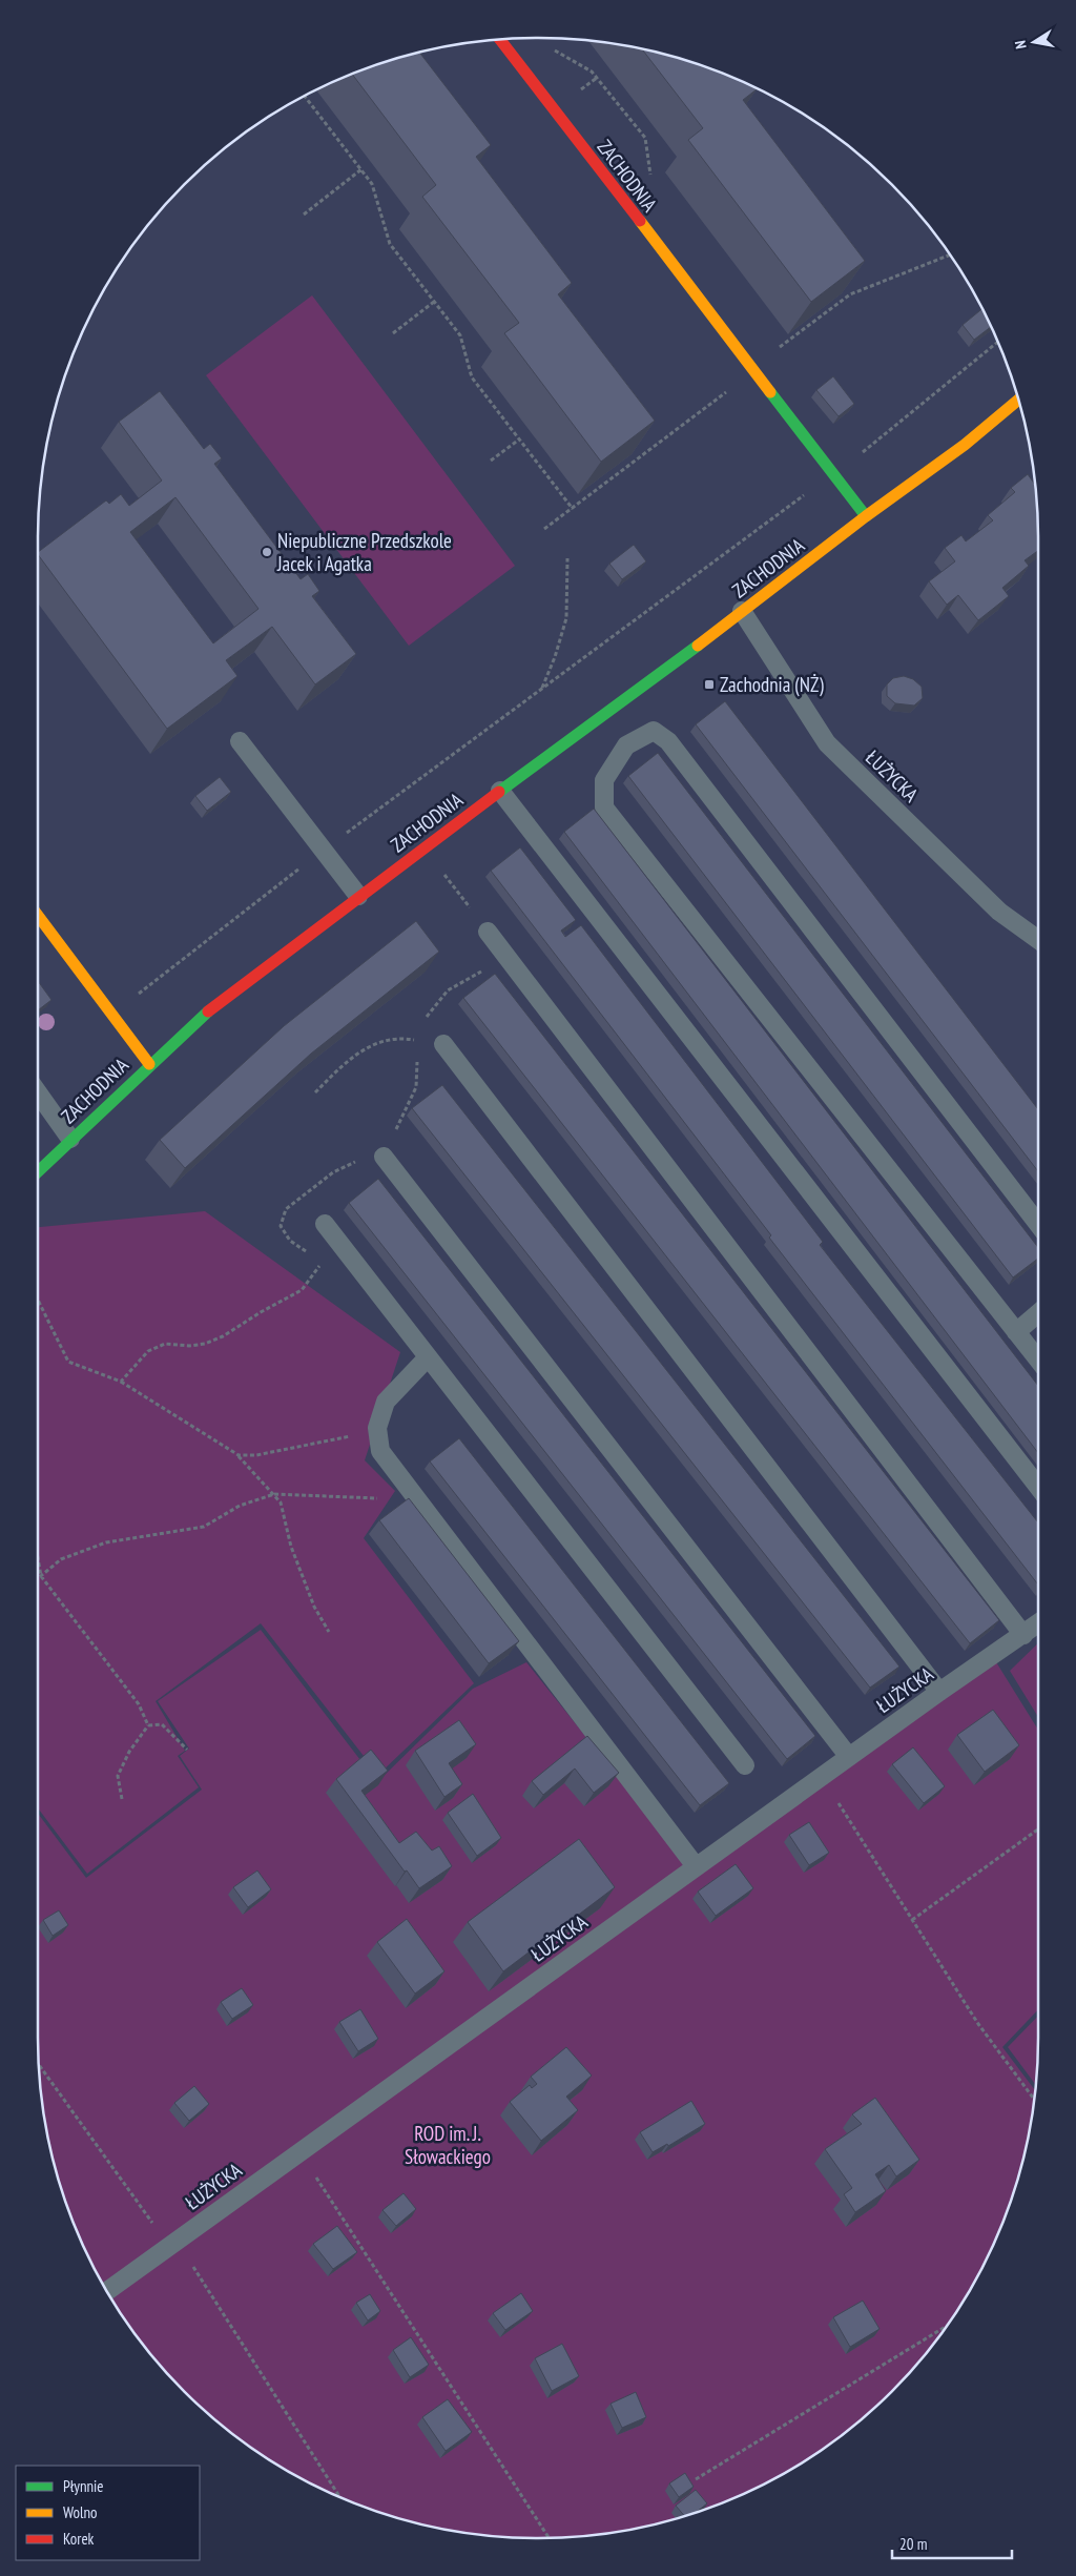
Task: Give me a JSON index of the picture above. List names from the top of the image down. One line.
{"streets":{"street":["ZACHODNIA"],"lane":["ŁUŻYCKA"]},"crossings":[["ZACHODNIA","ŁUŻYCKA"]],"parks":["ROD im. J. Słowackiego"],"places":{"other":["Niepubliczne Przedszkole Jacek i Agatka"],"transit":["Zachodnia (NŻ)"]},"legend":["Płynnie","Wolno","Korek"],"scale_bar":"20 m","north":"left"}
